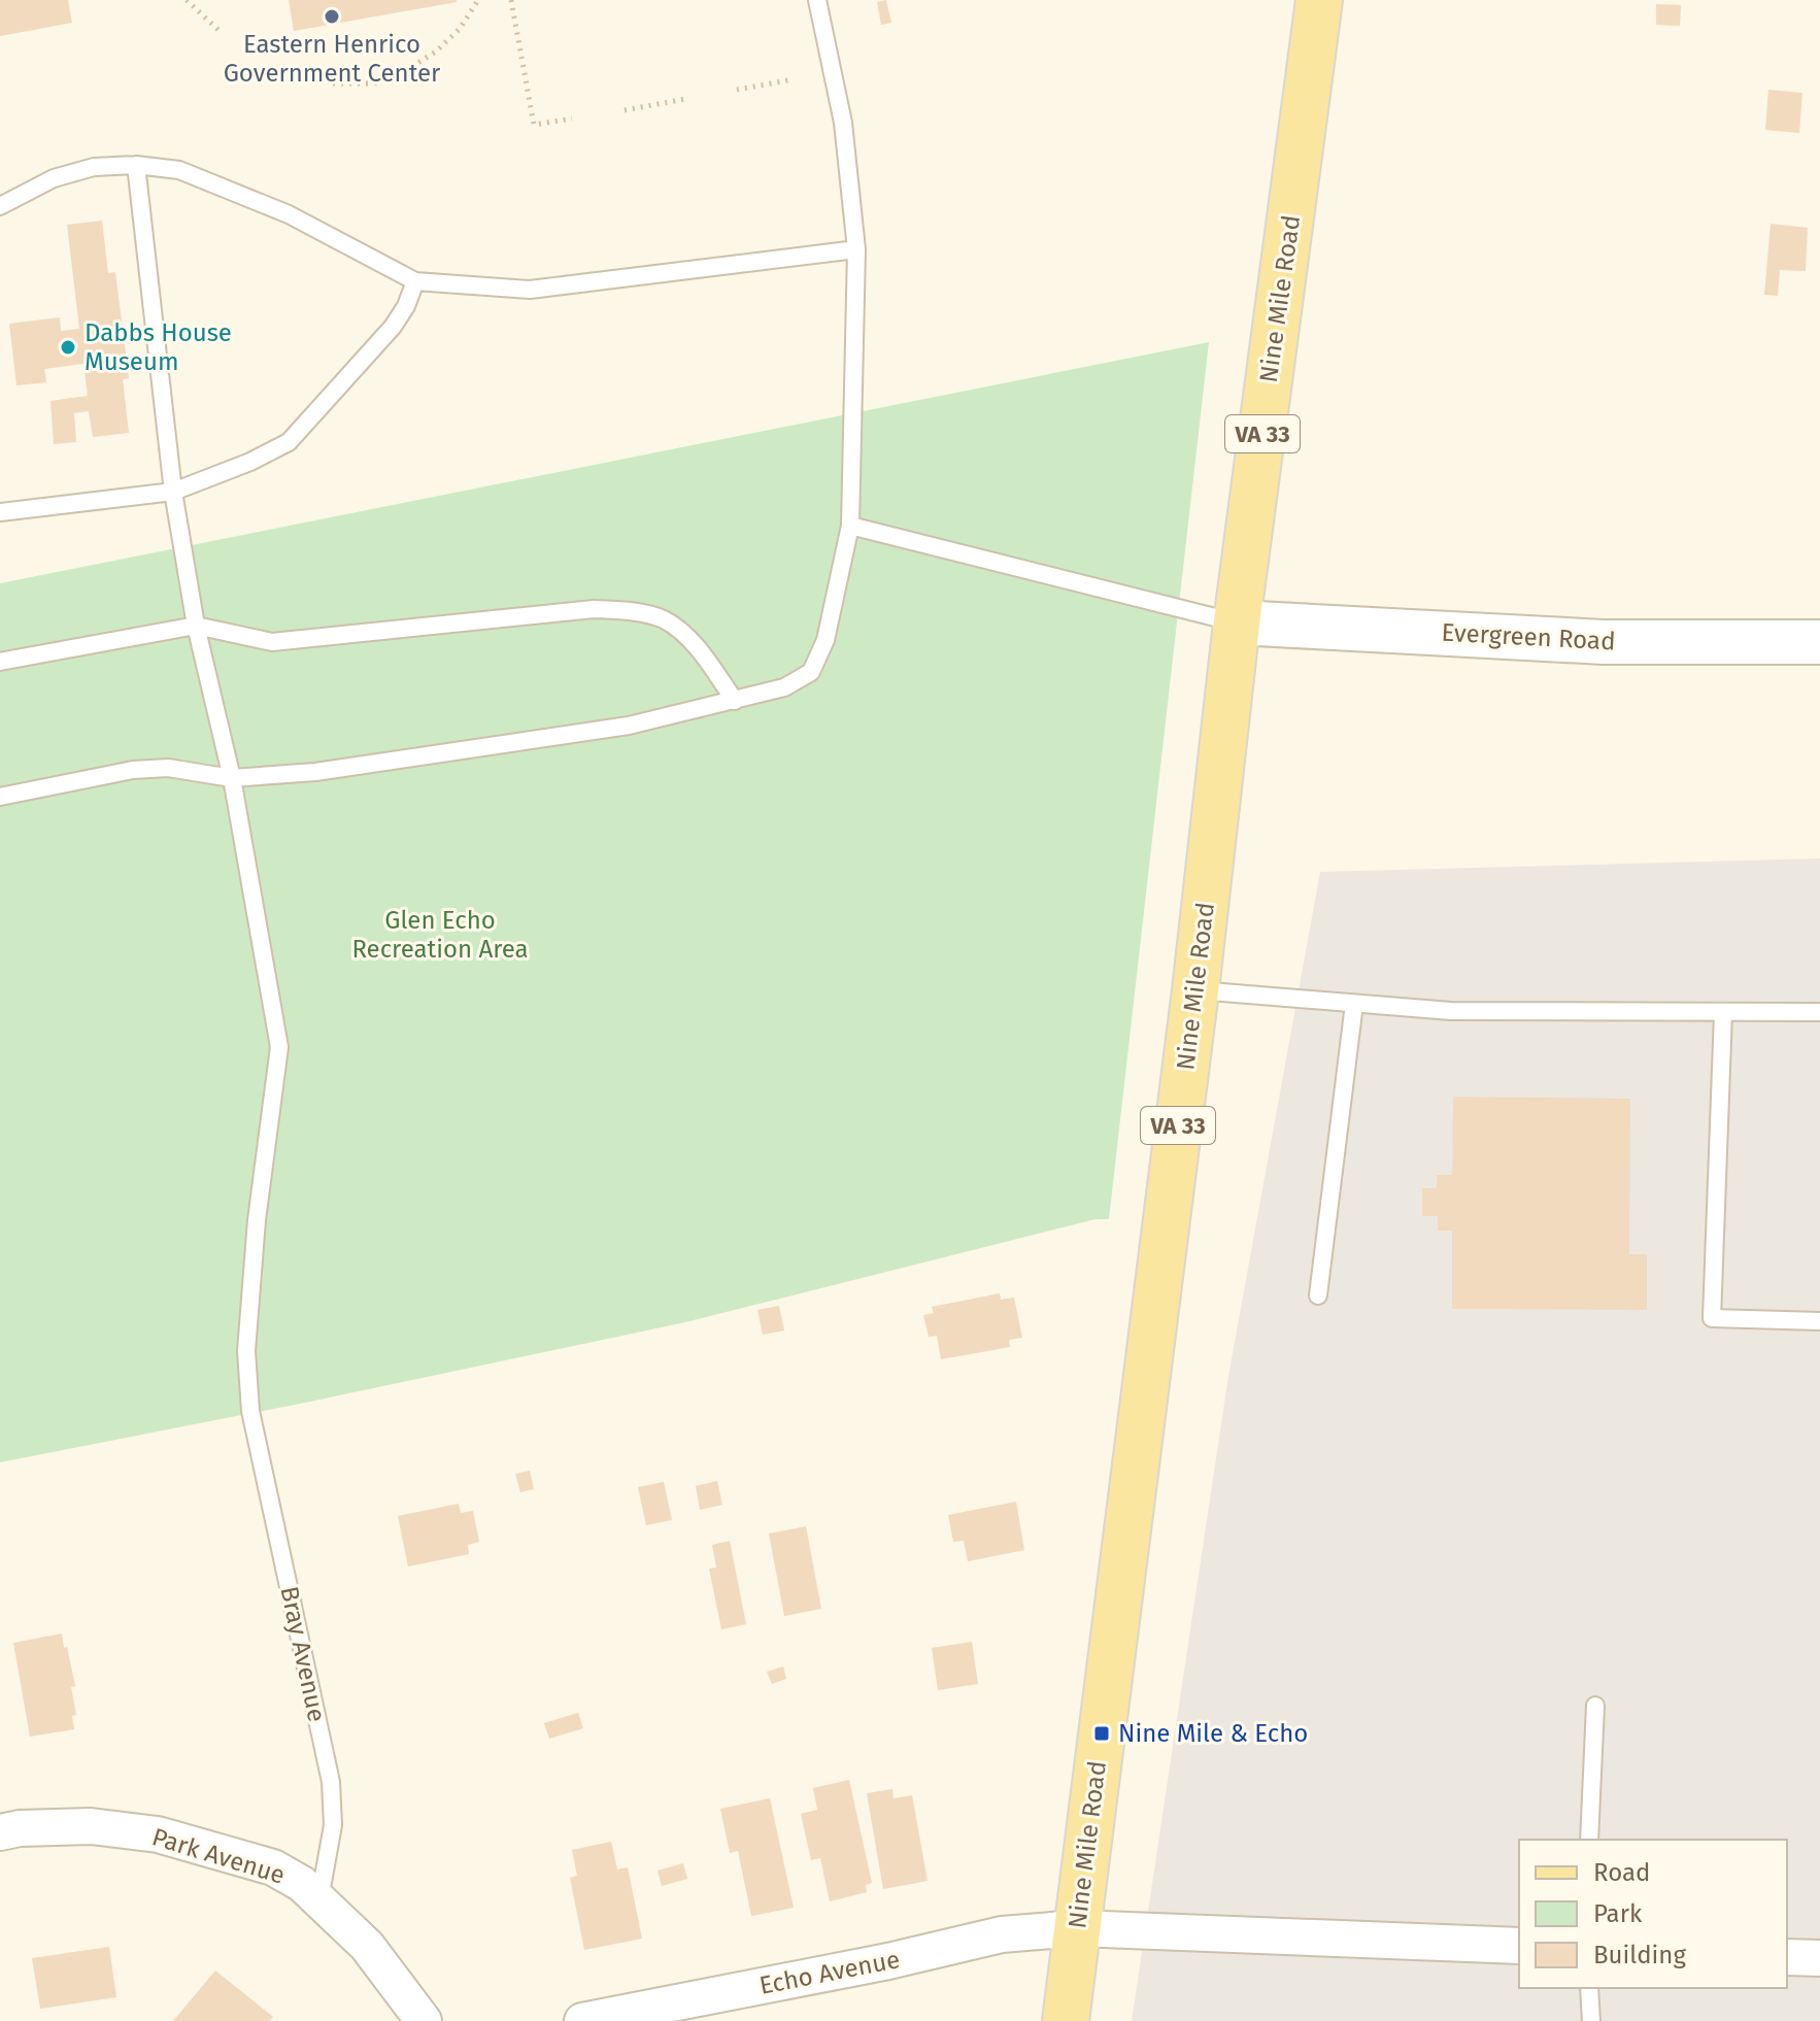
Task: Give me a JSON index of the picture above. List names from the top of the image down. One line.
{"streets":{"main road":["Nine Mile Road","VA 33"],"street":["Evergreen Road","Park Avenue","Echo Avenue"],"lane":["Bray Avenue"]},"crossings":[["Nine Mile Road","Evergreen Road"],["Nine Mile Road","Echo Avenue"],["Bray Avenue","Park Avenue"]],"parks":["Glen Echo Recreation Area"],"places":{"other":["Eastern Henrico Government Center","Dabbs House Museum"],"transit":["Nine Mile & Echo"]},"legend":["Road","Park","Building"]}
